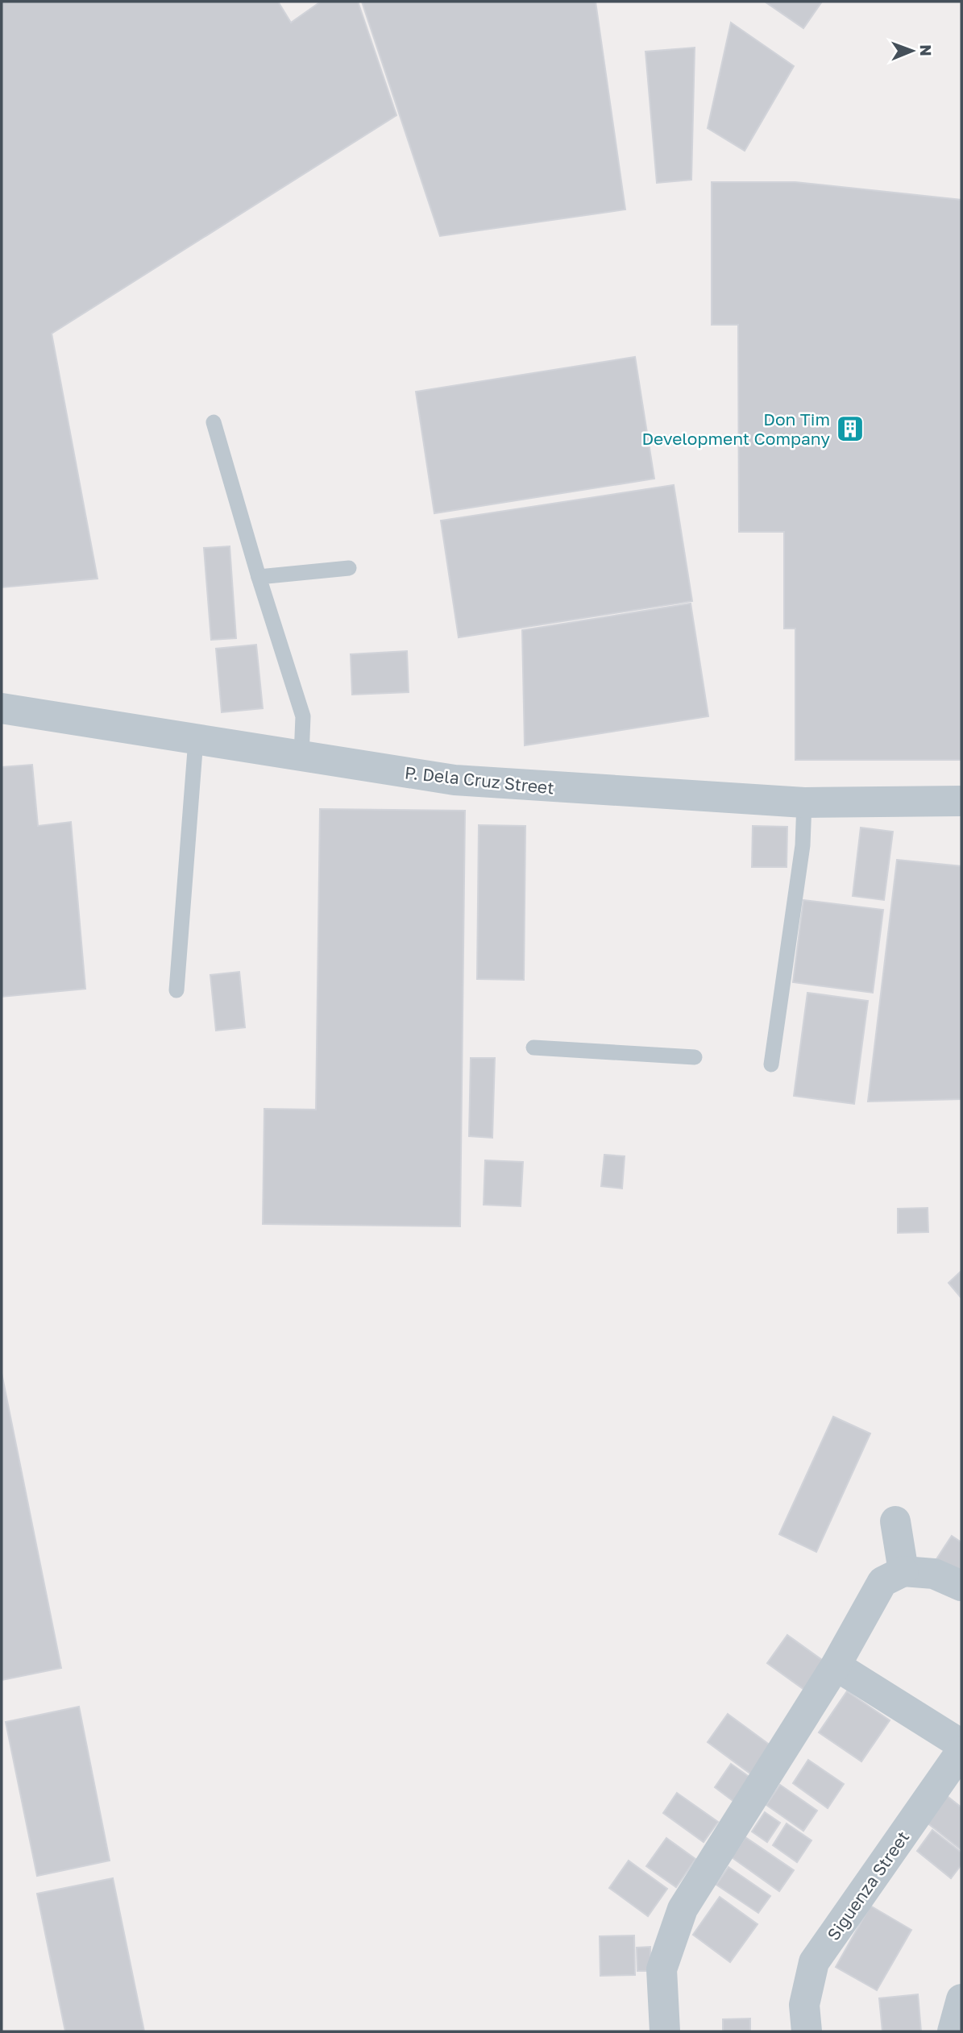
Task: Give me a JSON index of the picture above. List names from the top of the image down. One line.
{"streets":{"street":["P. Dela Cruz Street","Siguenza Street"]},"places":{"building":["Don Tim Development Company"]},"north":"right"}
